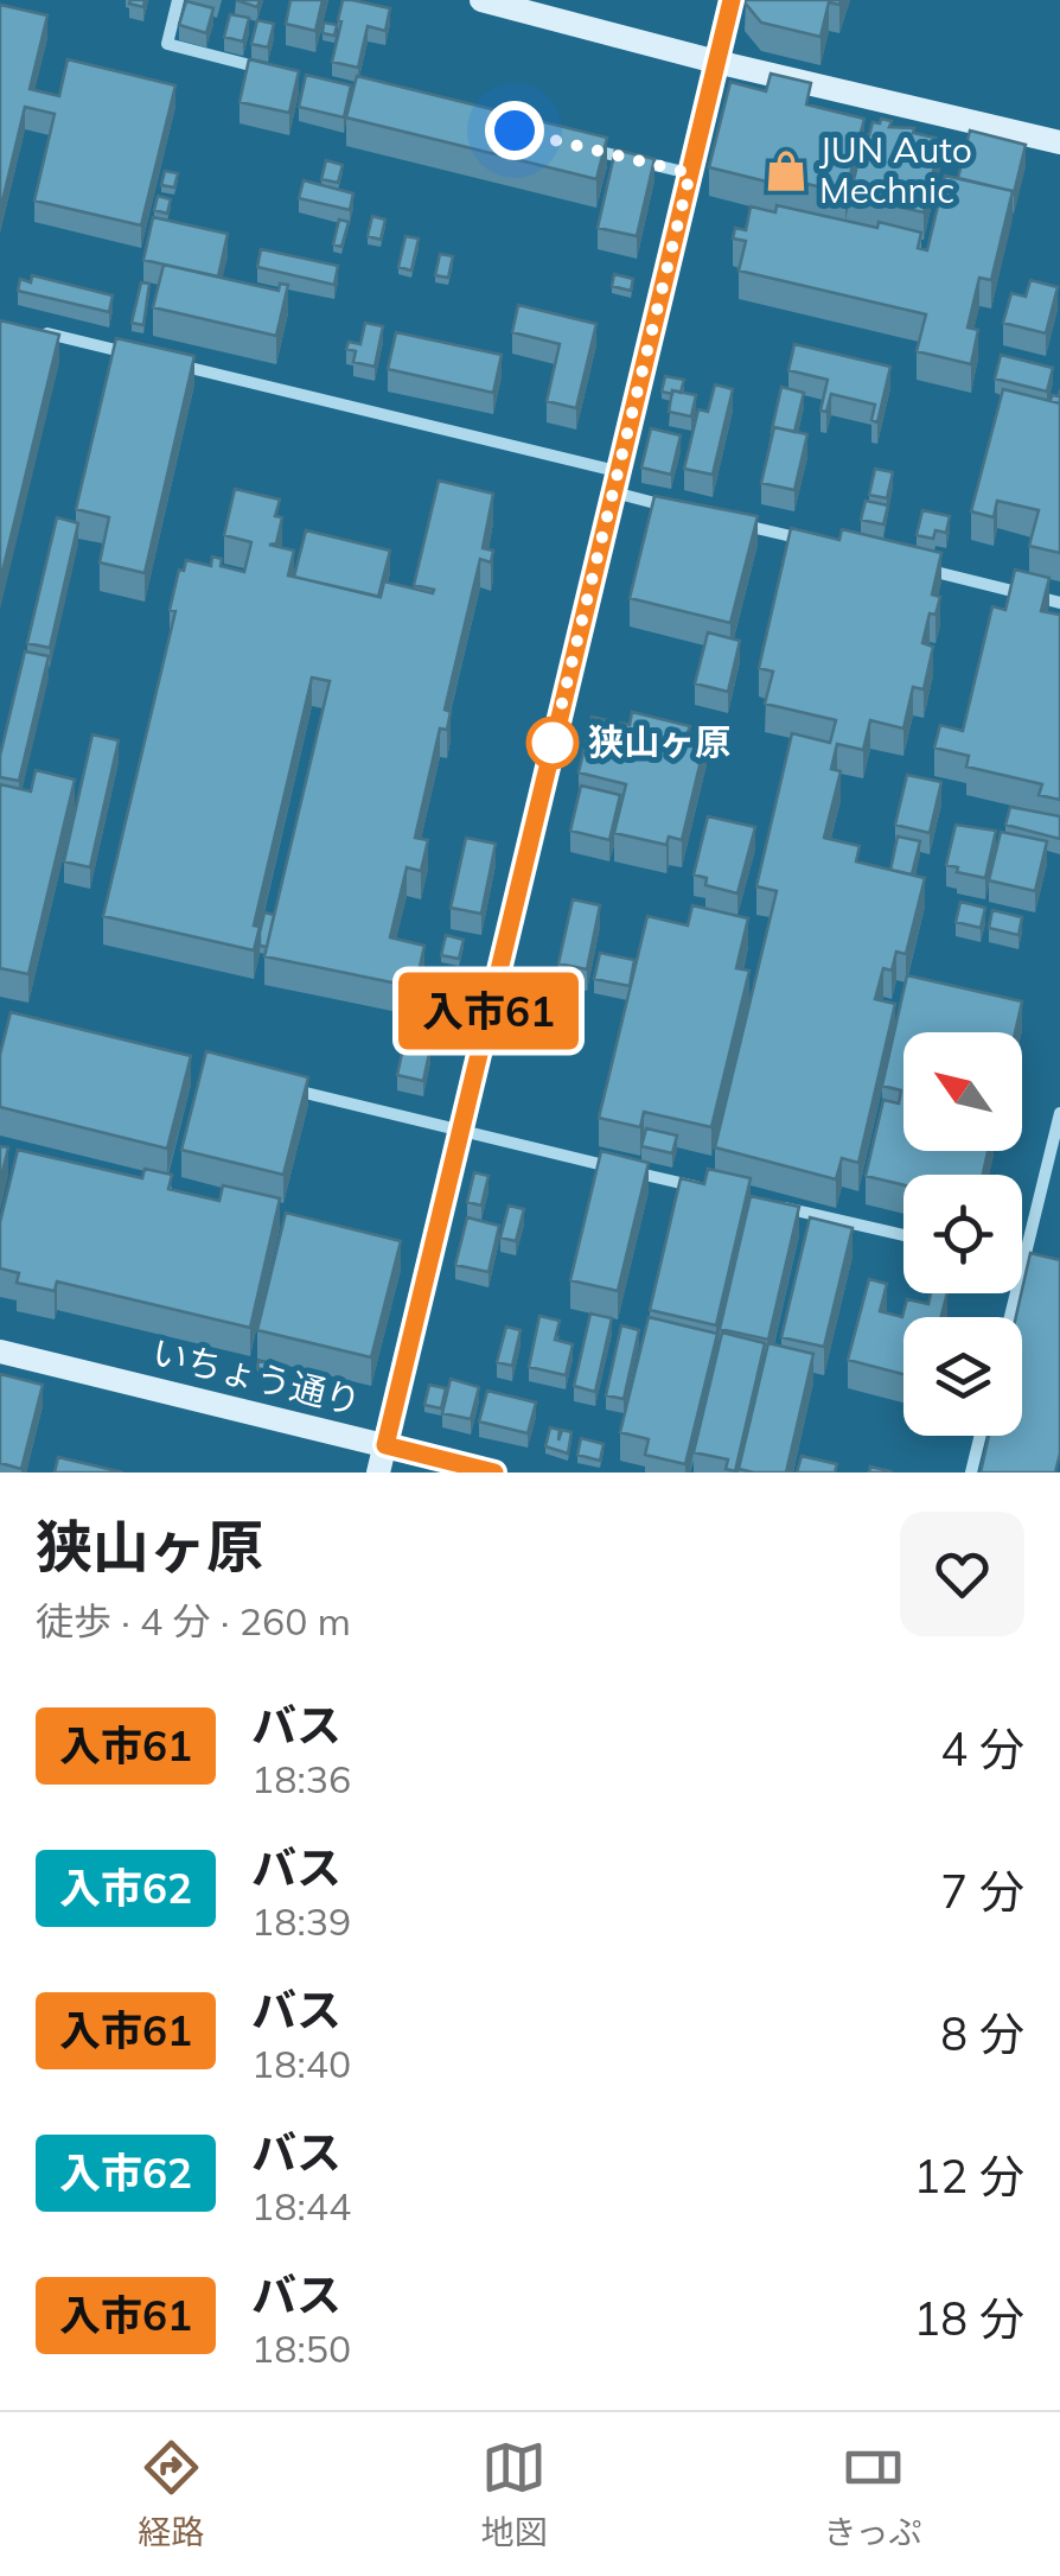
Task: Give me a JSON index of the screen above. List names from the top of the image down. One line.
{"streets":{"street":["いちょう通り"]},"places":{"shop":["JUN Auto Mechnic"],"other":["狭山ヶ原"]},"lines":["bus line 入市61"],"north":"top left","page":{"on_map":"入市61","heading":["狭山ヶ原","徒歩 · 4 分 · 260 m"],"list":[{"mark":"入市61","name":"バス","note":"18:36","value":"4 分"},{"mark":"入市62","name":"バス","note":"18:39","value":"7 分"},{"mark":"入市61","name":"バス","note":"18:40","value":"8 分"},{"mark":"入市62","name":"バス","note":"18:44","value":"12 分"},{"mark":"入市61","name":"バス","note":"18:50","value":"18 分"}],"tabs":["経路","地図","きっぷ"]}}
